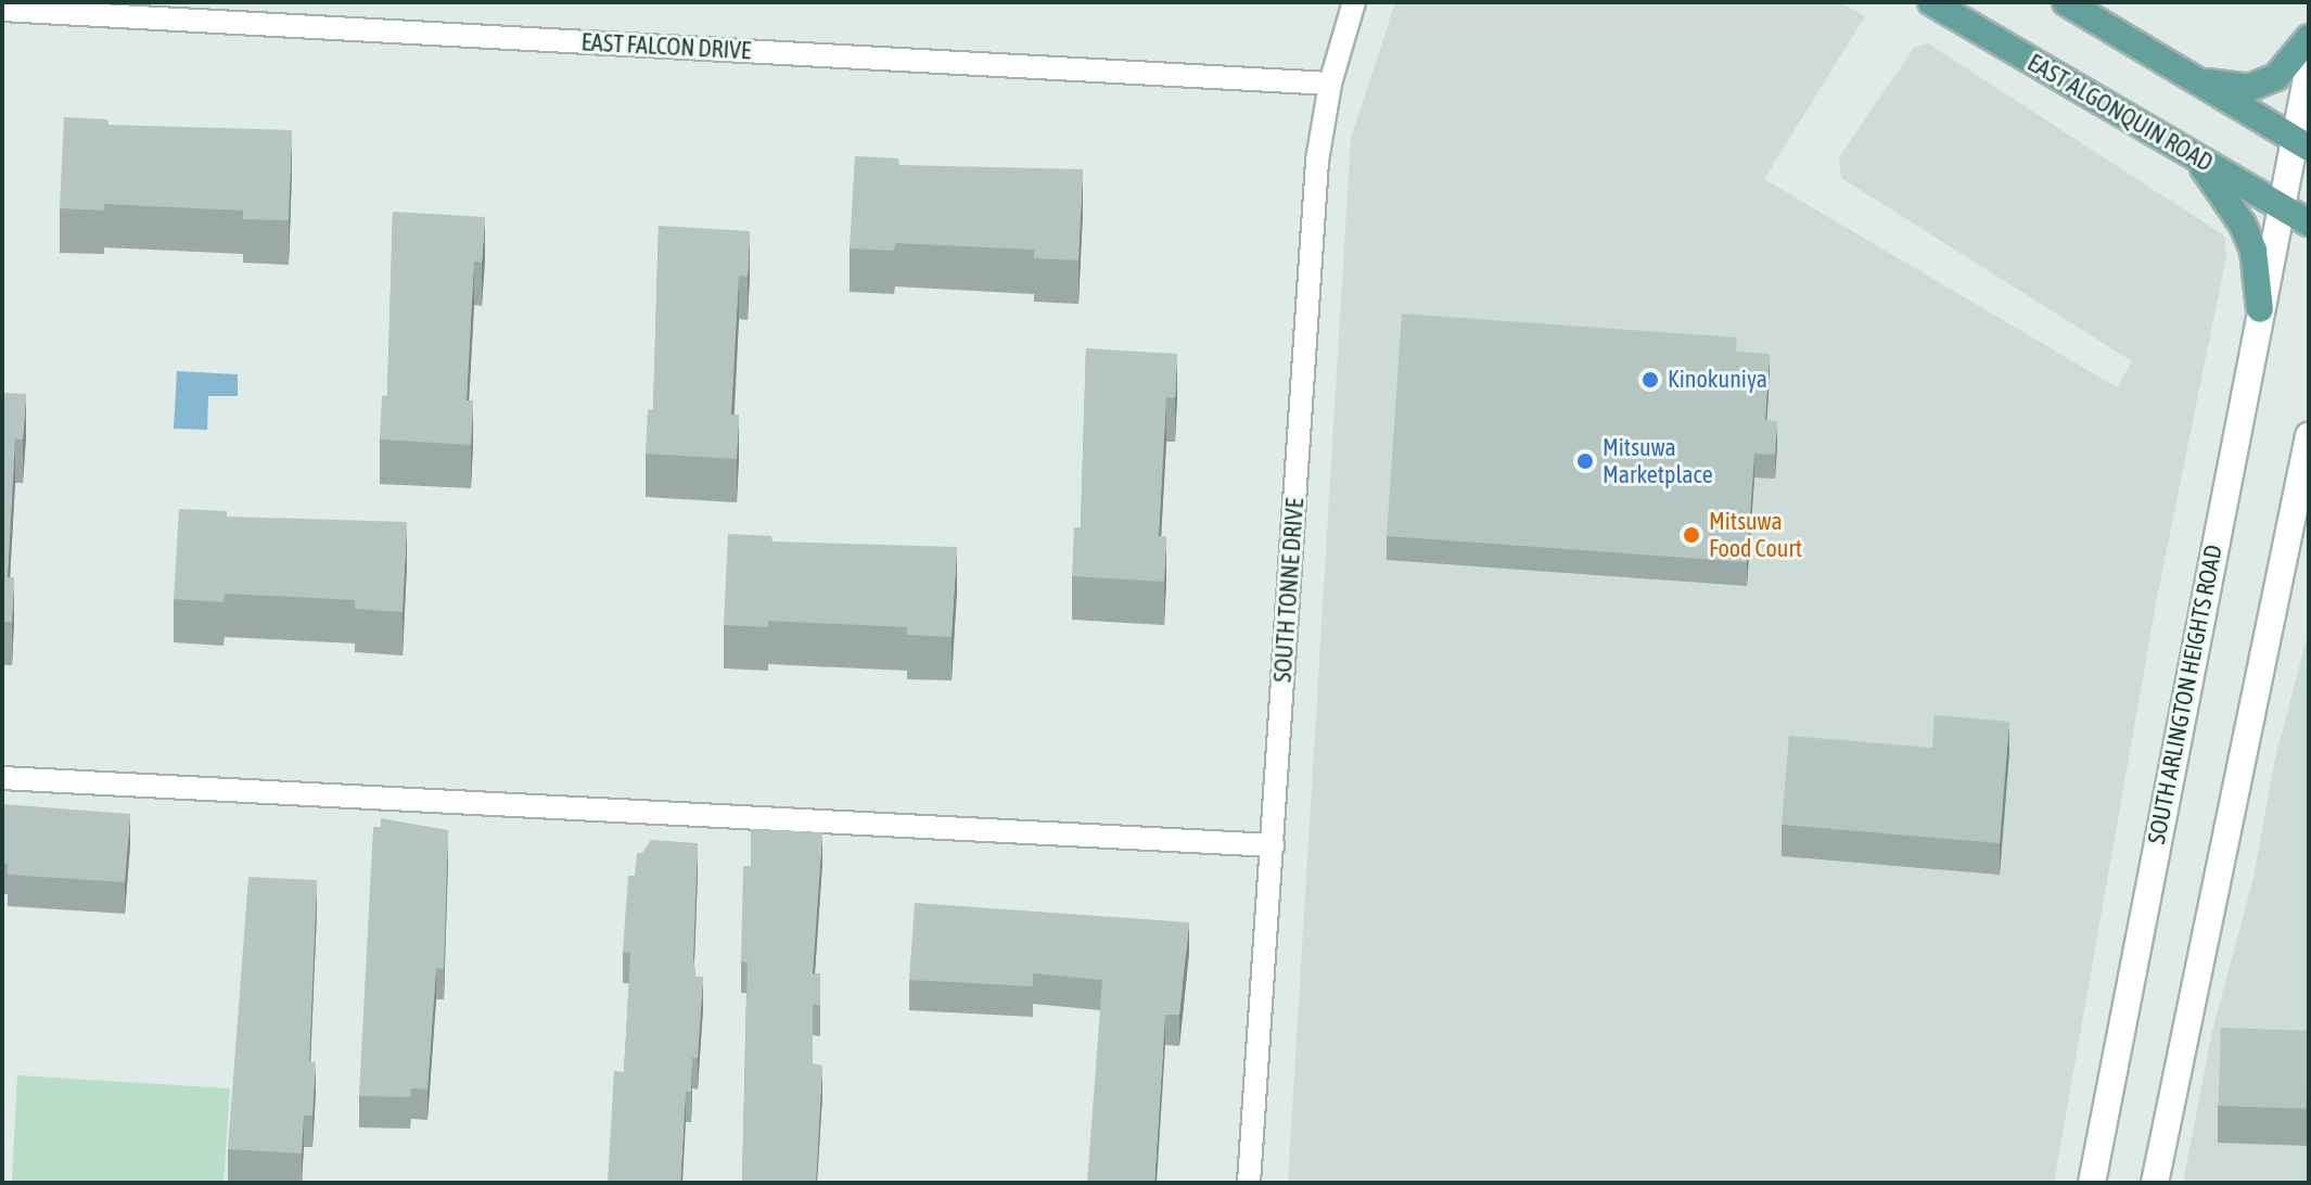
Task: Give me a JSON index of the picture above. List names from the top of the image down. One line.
{"streets":{"main road":["EAST ALGONQUIN ROAD","SOUTH ARLINGTON HEIGHTS ROAD"],"street":["EAST FALCON DRIVE","SOUTH TONNE DRIVE"]},"crossings":[["EAST FALCON DRIVE","SOUTH TONNE DRIVE"],["EAST ALGONQUIN ROAD","SOUTH ARLINGTON HEIGHTS ROAD"]],"places":["Kinokuniya","Mitsuwa Marketplace","Mitsuwa Food Court"]}
